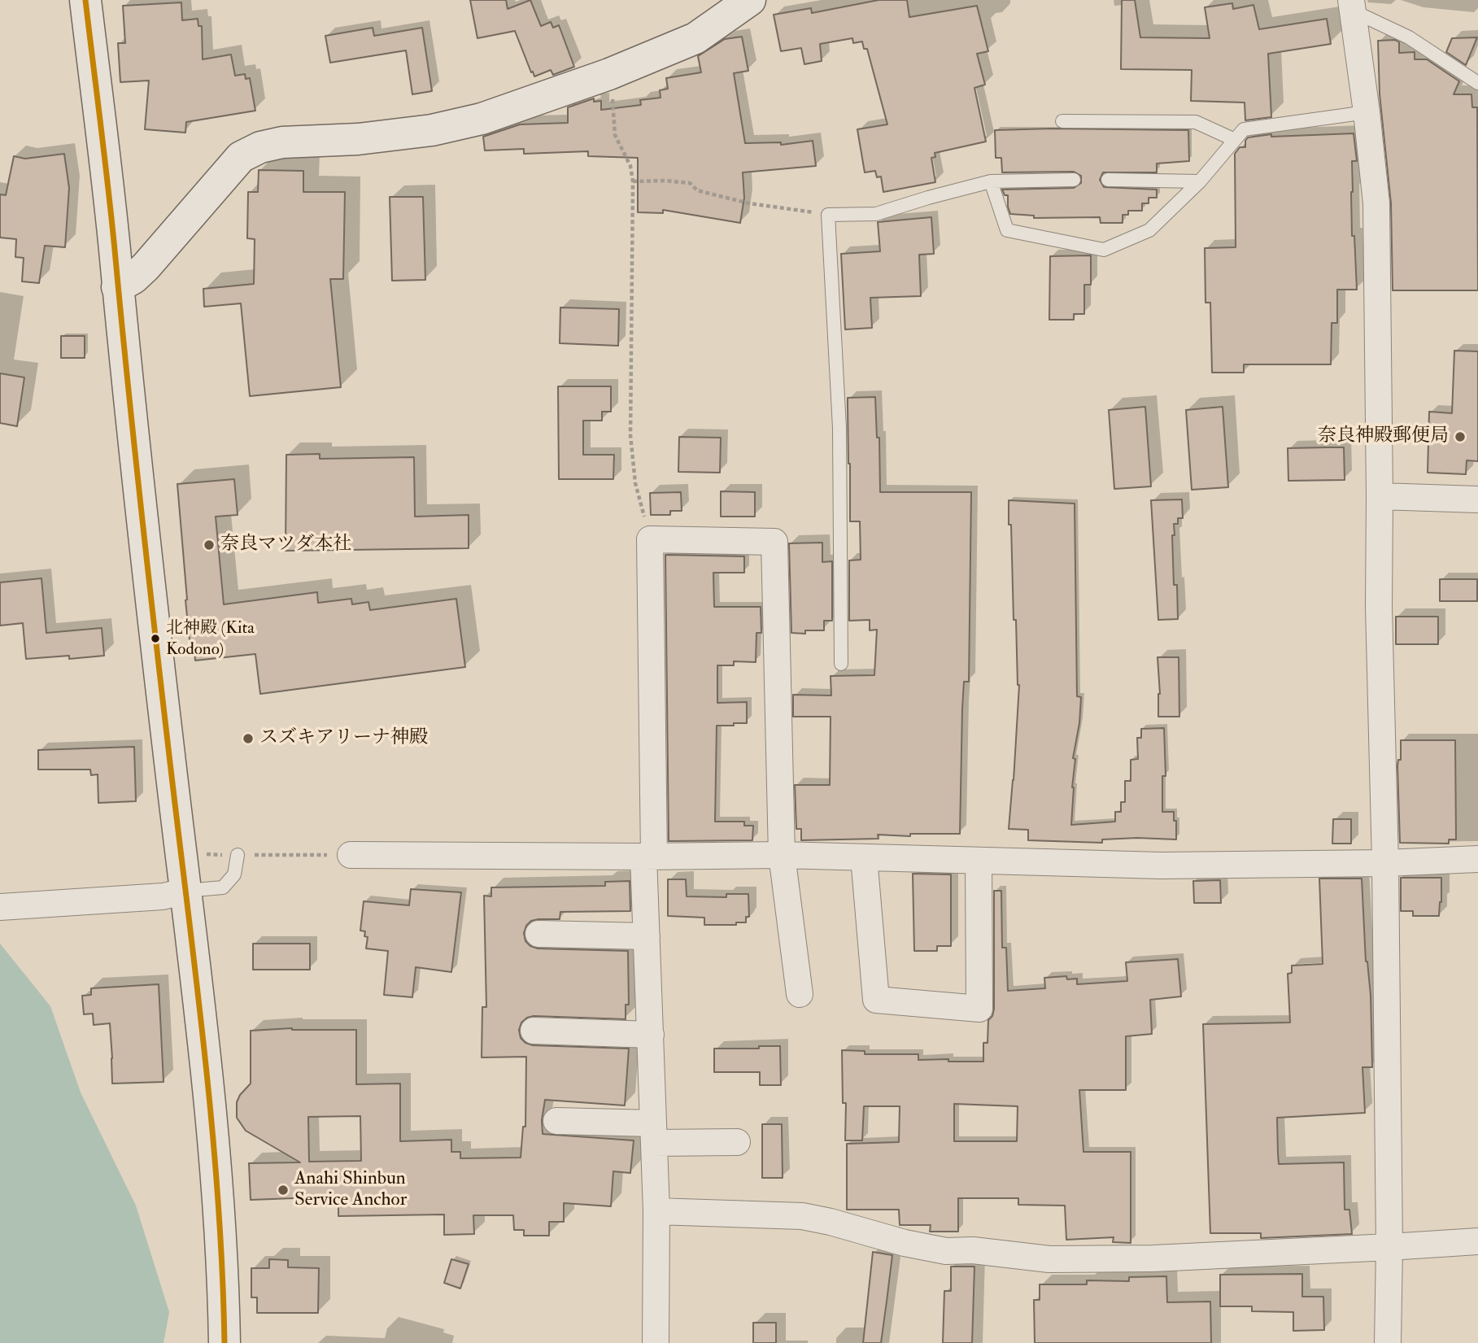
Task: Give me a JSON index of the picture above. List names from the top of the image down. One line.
{"places":["奈良神殿郵便局","奈良マツダ本社","北神殿 (Kita Kodono)","スズキアリーナ神殿","Anahi Shinbun Service Anchor"]}
